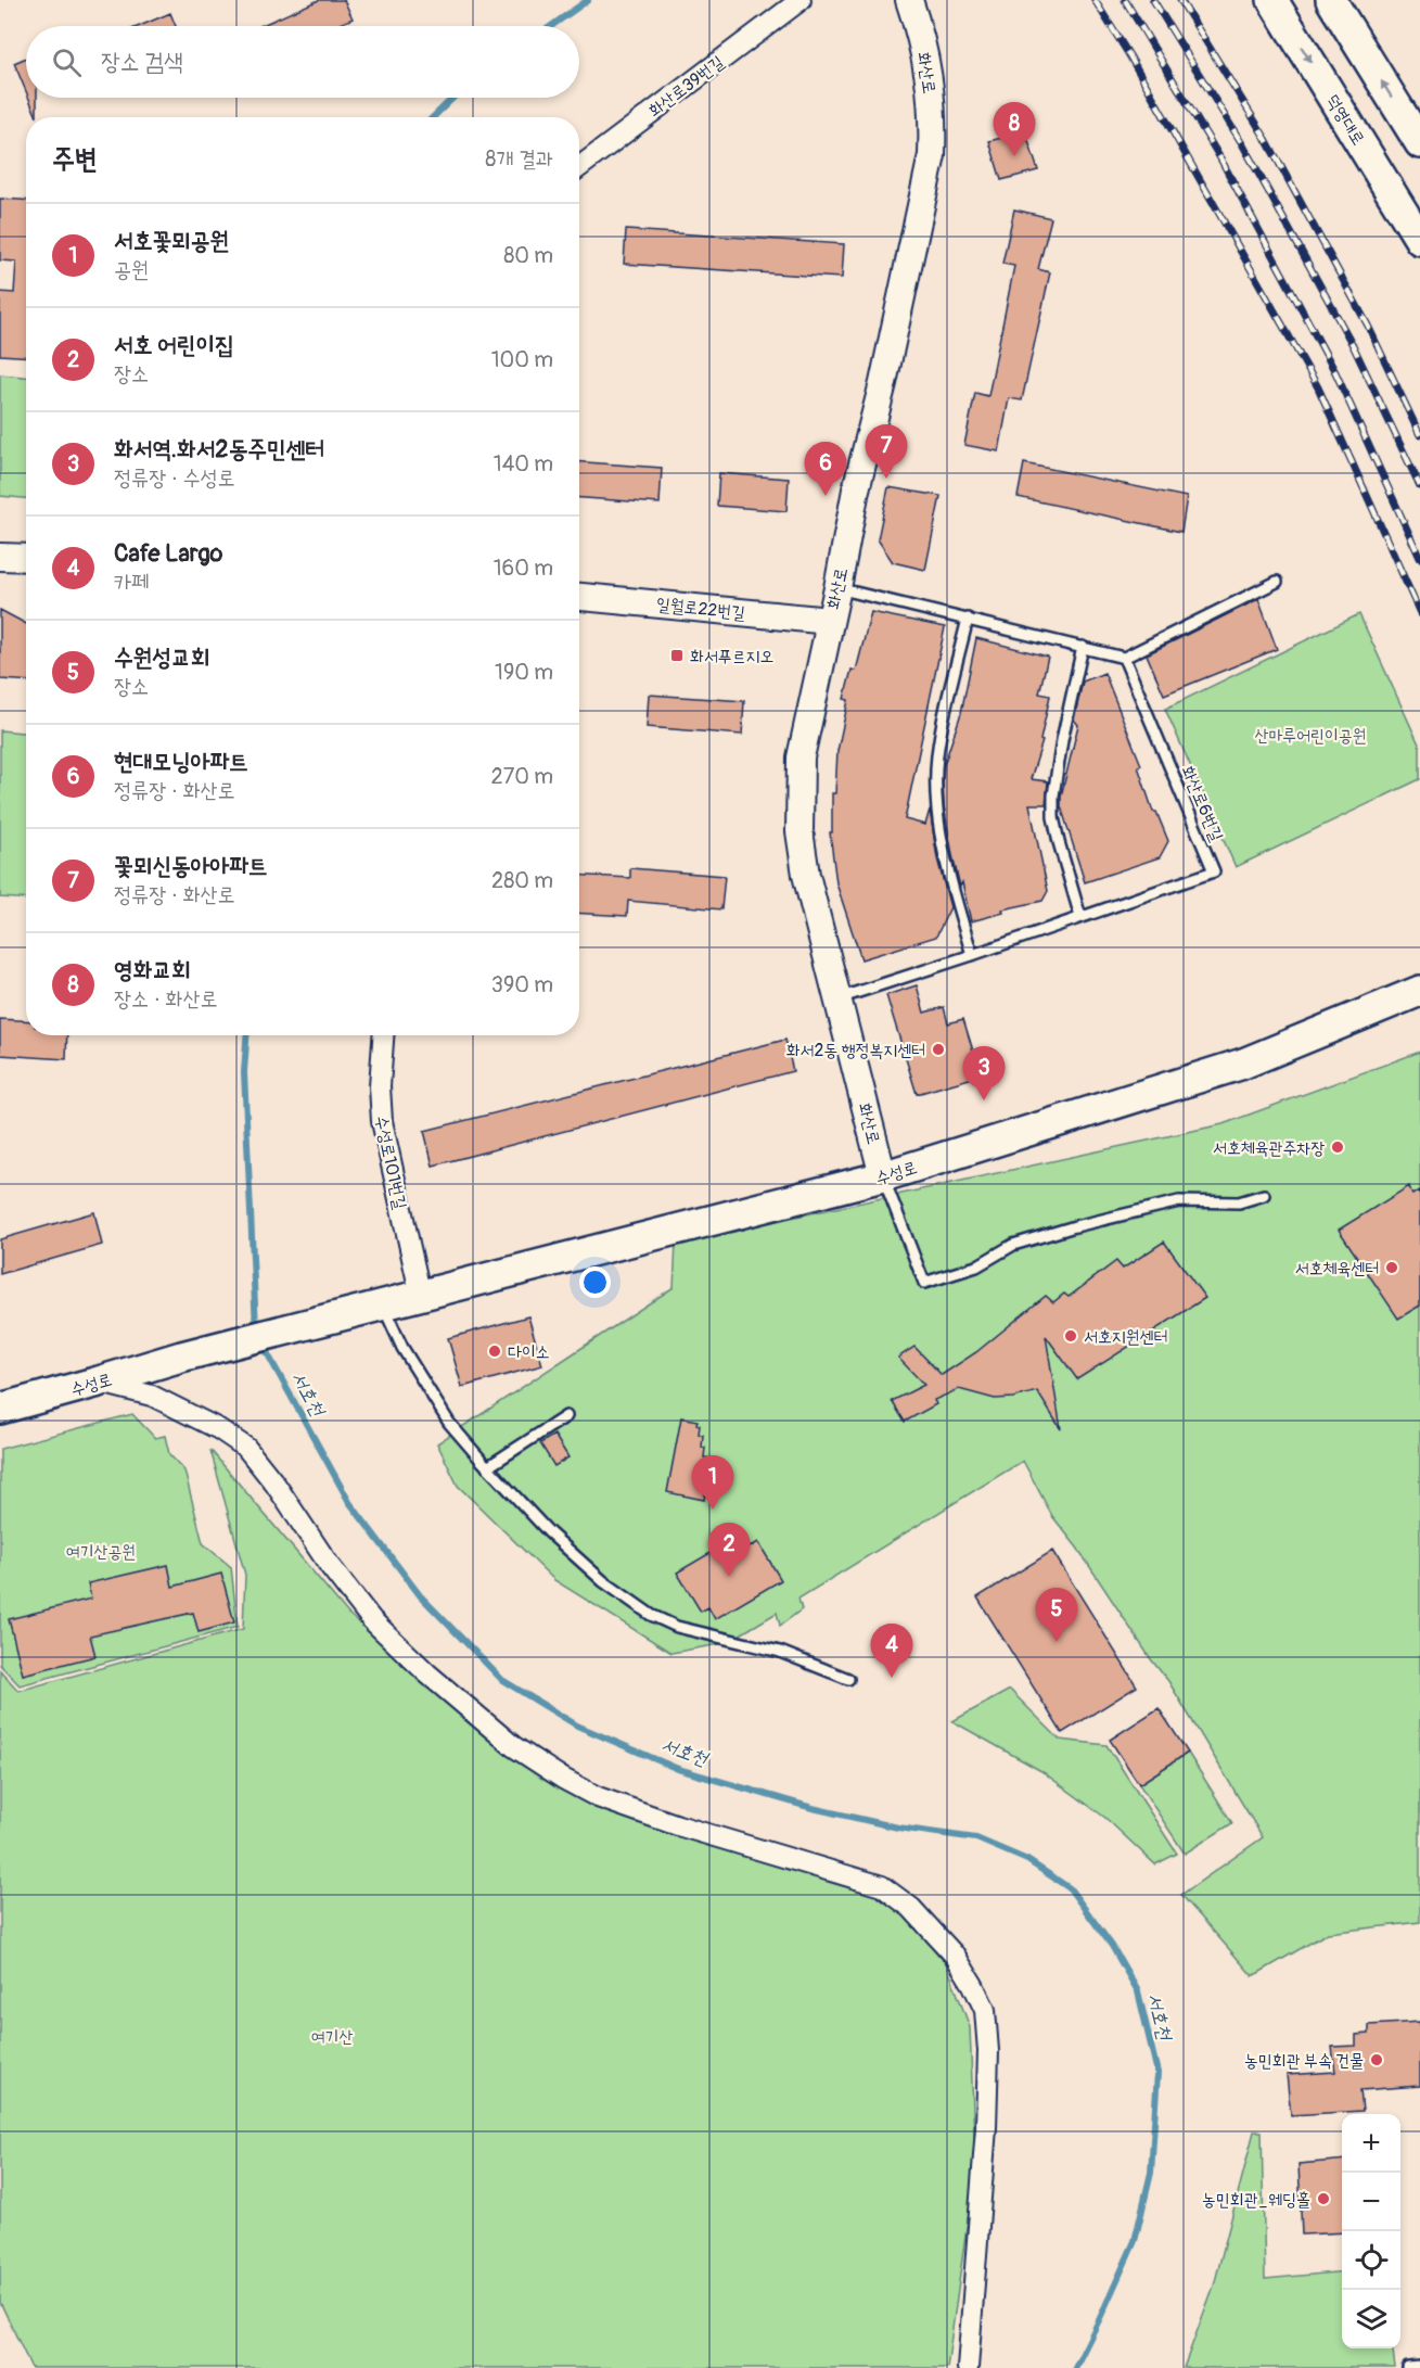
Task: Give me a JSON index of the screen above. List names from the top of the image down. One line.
{"streets":{"main road":["덕영대로","수성로"],"street":["화산로","화산로39번길","일월로22번길","수성로101번길"],"lane":["화산로6번길"]},"crossings":[["화산로","일월로22번길"],["화산로","화산로6번길"],["화산로","수성로"],["수성로101번길","수성로"]],"water":["서호천"],"parks":["산마루어린이공원","여기산공원","여기산"],"places":{"transit":["화서푸르지오"],"other":["화서2동 행정복지센터","서호체육관주차장","서호체육센터","서호지원센터","다이소","농민회관 부속 건물","농민회관_웨딩홀"]},"page":{"search":"장소 검색","pins":["8","7","6","3","1","2","5","4"],"heading":["주변","8개 결과"],"list":[{"mark":"1","name":"서호꽃뫼공원","note":"공원","value":"80 m"},{"mark":"2","name":"서호 어린이집","note":"장소","value":"100 m"},{"mark":"3","name":"화서역.화서2동주민센터","note":"정류장 · 수성로","value":"140 m"},{"mark":"4","name":"Cafe Largo","note":"카페","value":"160 m"},{"mark":"5","name":"수원성교회","note":"장소","value":"190 m"},{"mark":"6","name":"현대모닝아파트","note":"정류장 · 화산로","value":"270 m"},{"mark":"7","name":"꽃뫼신동아아파트","note":"정류장 · 화산로","value":"280 m"},{"mark":"8","name":"영화교회","note":"장소 · 화산로","value":"390 m"}],"map_buttons":["+","−"]}}
